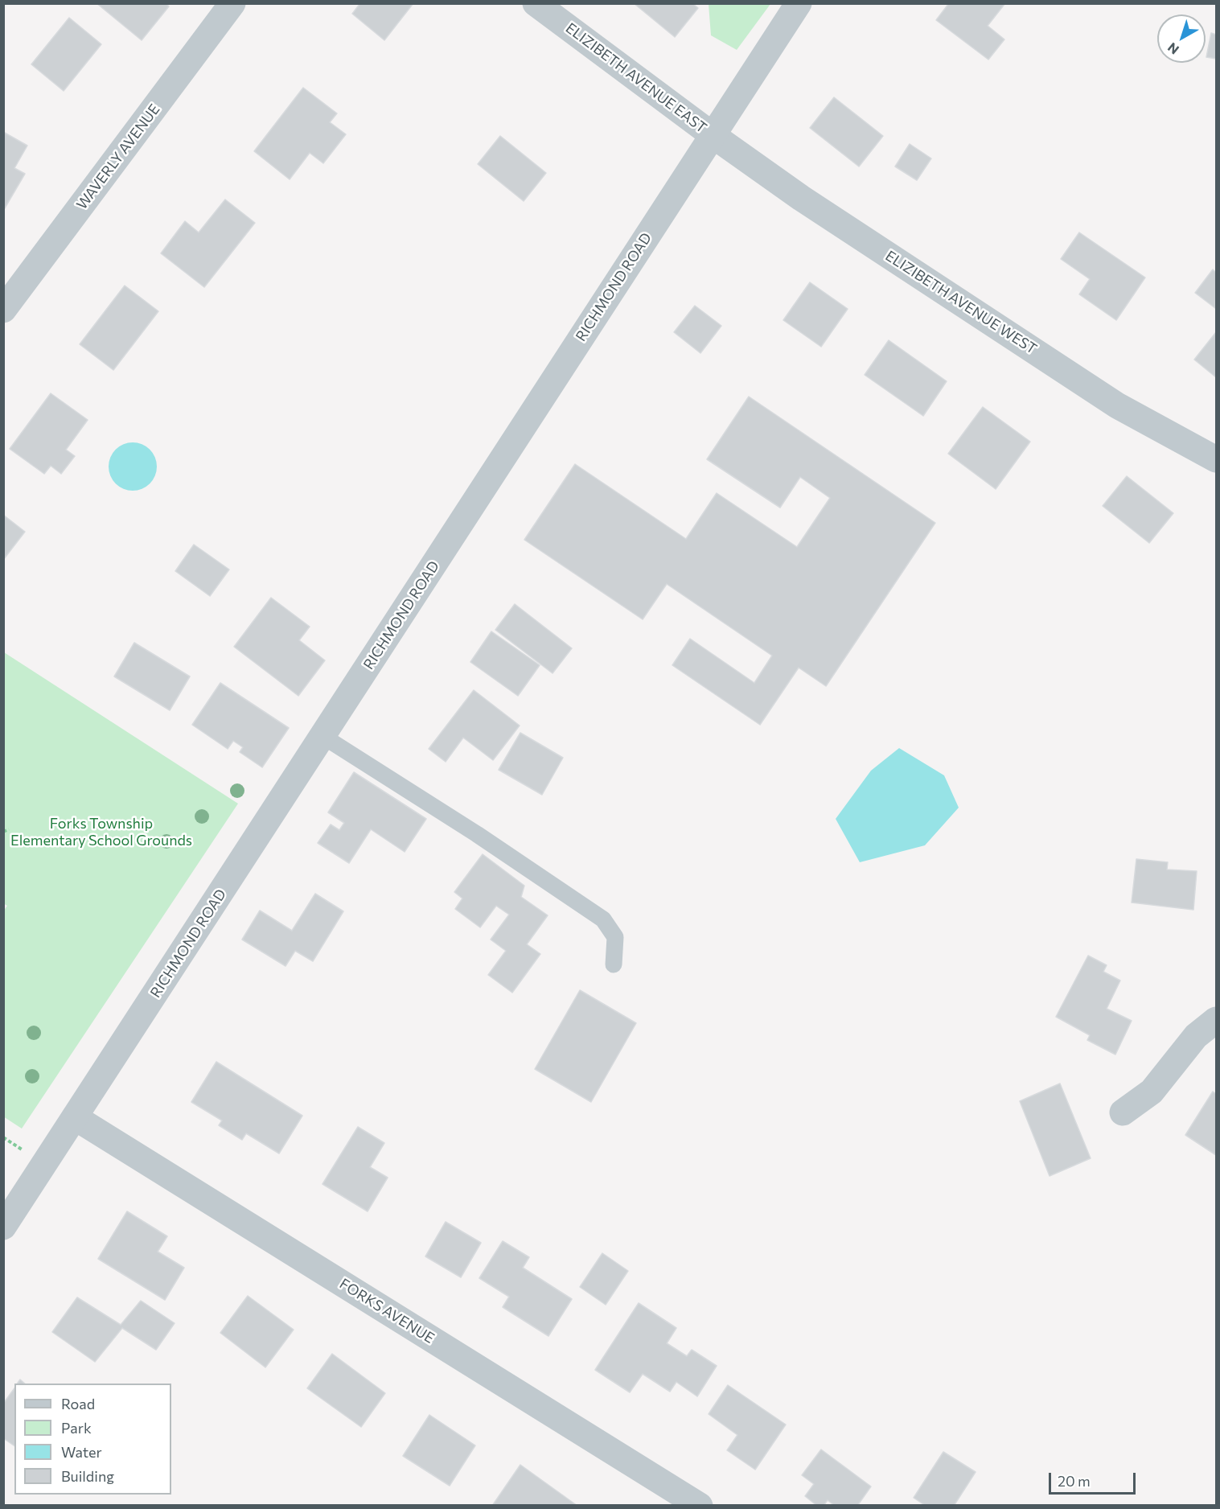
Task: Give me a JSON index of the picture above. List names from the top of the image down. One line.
{"streets":{"street":["ELIZIBETH AVENUE EAST","WAVERLY AVENUE","RICHMOND ROAD","ELIZIBETH AVENUE WEST","FORKS AVENUE"]},"crossings":[["ELIZIBETH AVENUE EAST","RICHMOND ROAD"],["ELIZIBETH AVENUE EAST","ELIZIBETH AVENUE WEST"],["RICHMOND ROAD","ELIZIBETH AVENUE WEST"],["RICHMOND ROAD","FORKS AVENUE"]],"parks":["Forks Township Elementary School Grounds"],"legend":["Road","Park","Water","Building"],"scale_bar":"20 m","north":"bottom left"}
